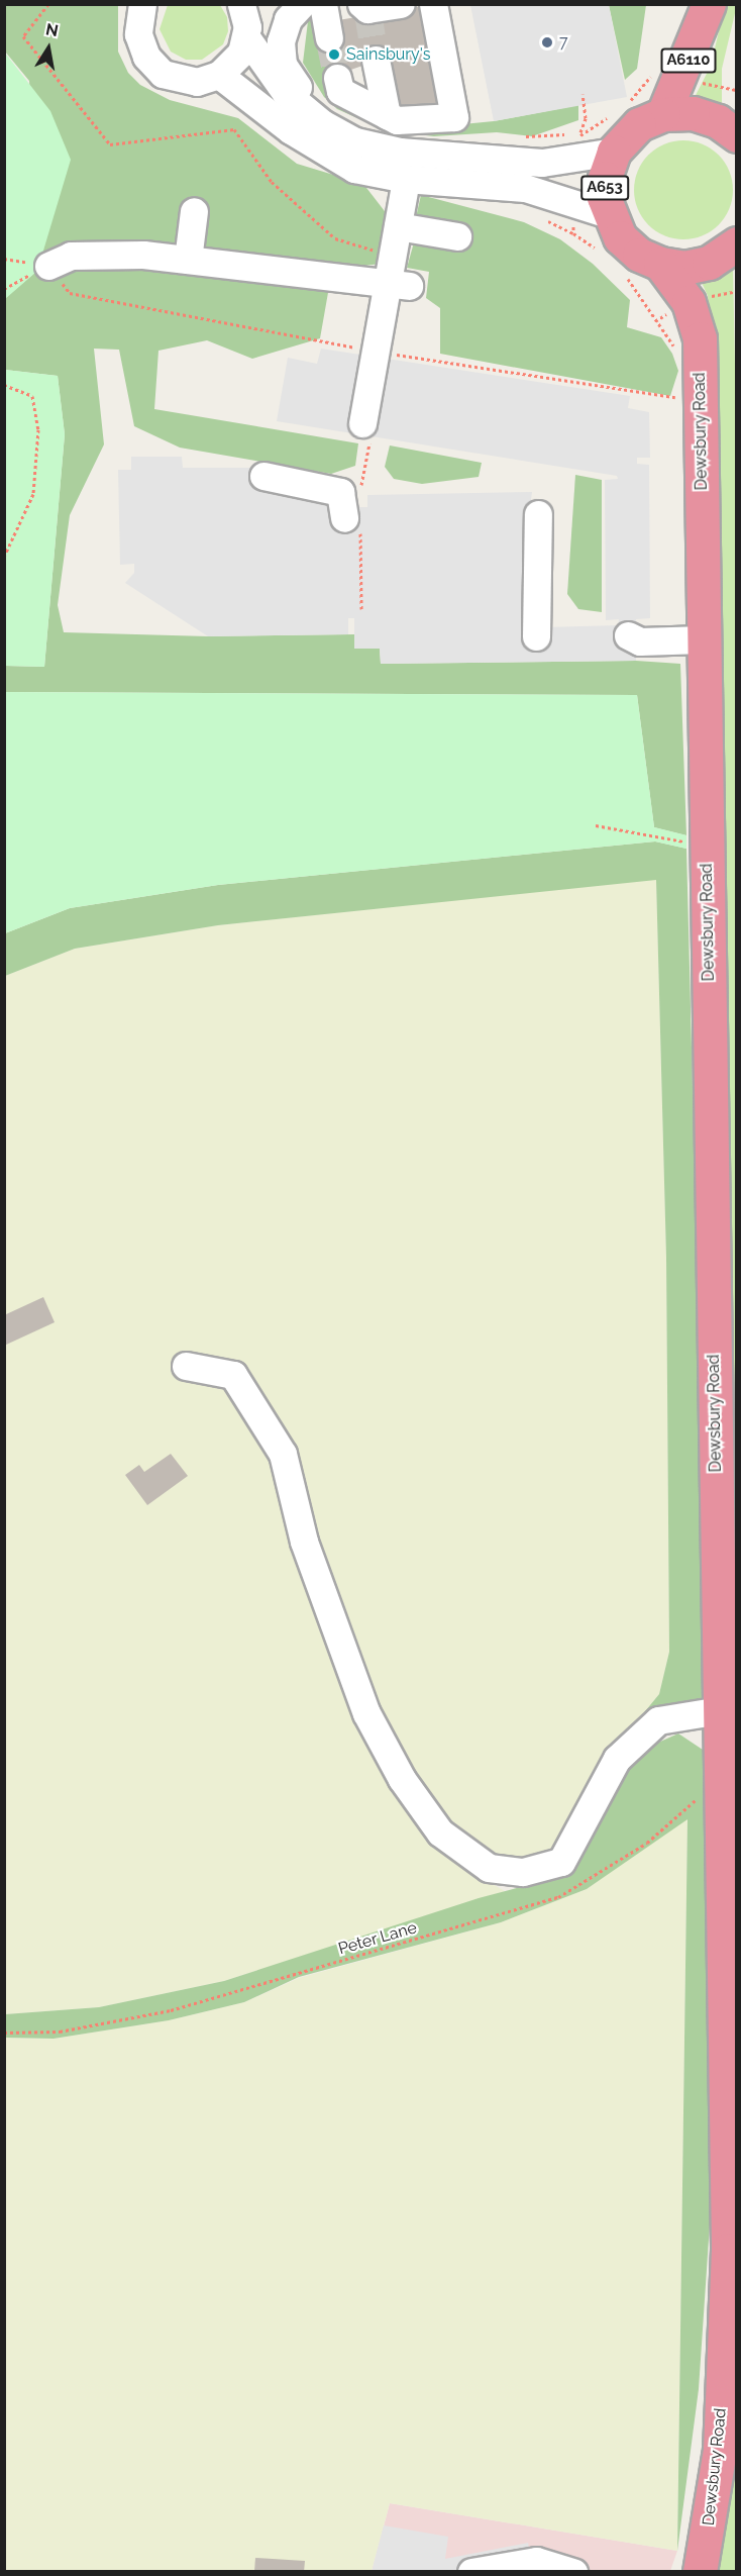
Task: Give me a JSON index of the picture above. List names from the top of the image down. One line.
{"streets":{"highway":["A6110","A653","Dewsbury Road"],"path":["Peter Lane"]},"crossings":[["A6110","Dewsbury Road"],["Dewsbury Road","Peter Lane"]],"places":["7","Sainsbury's"],"north":"top"}
